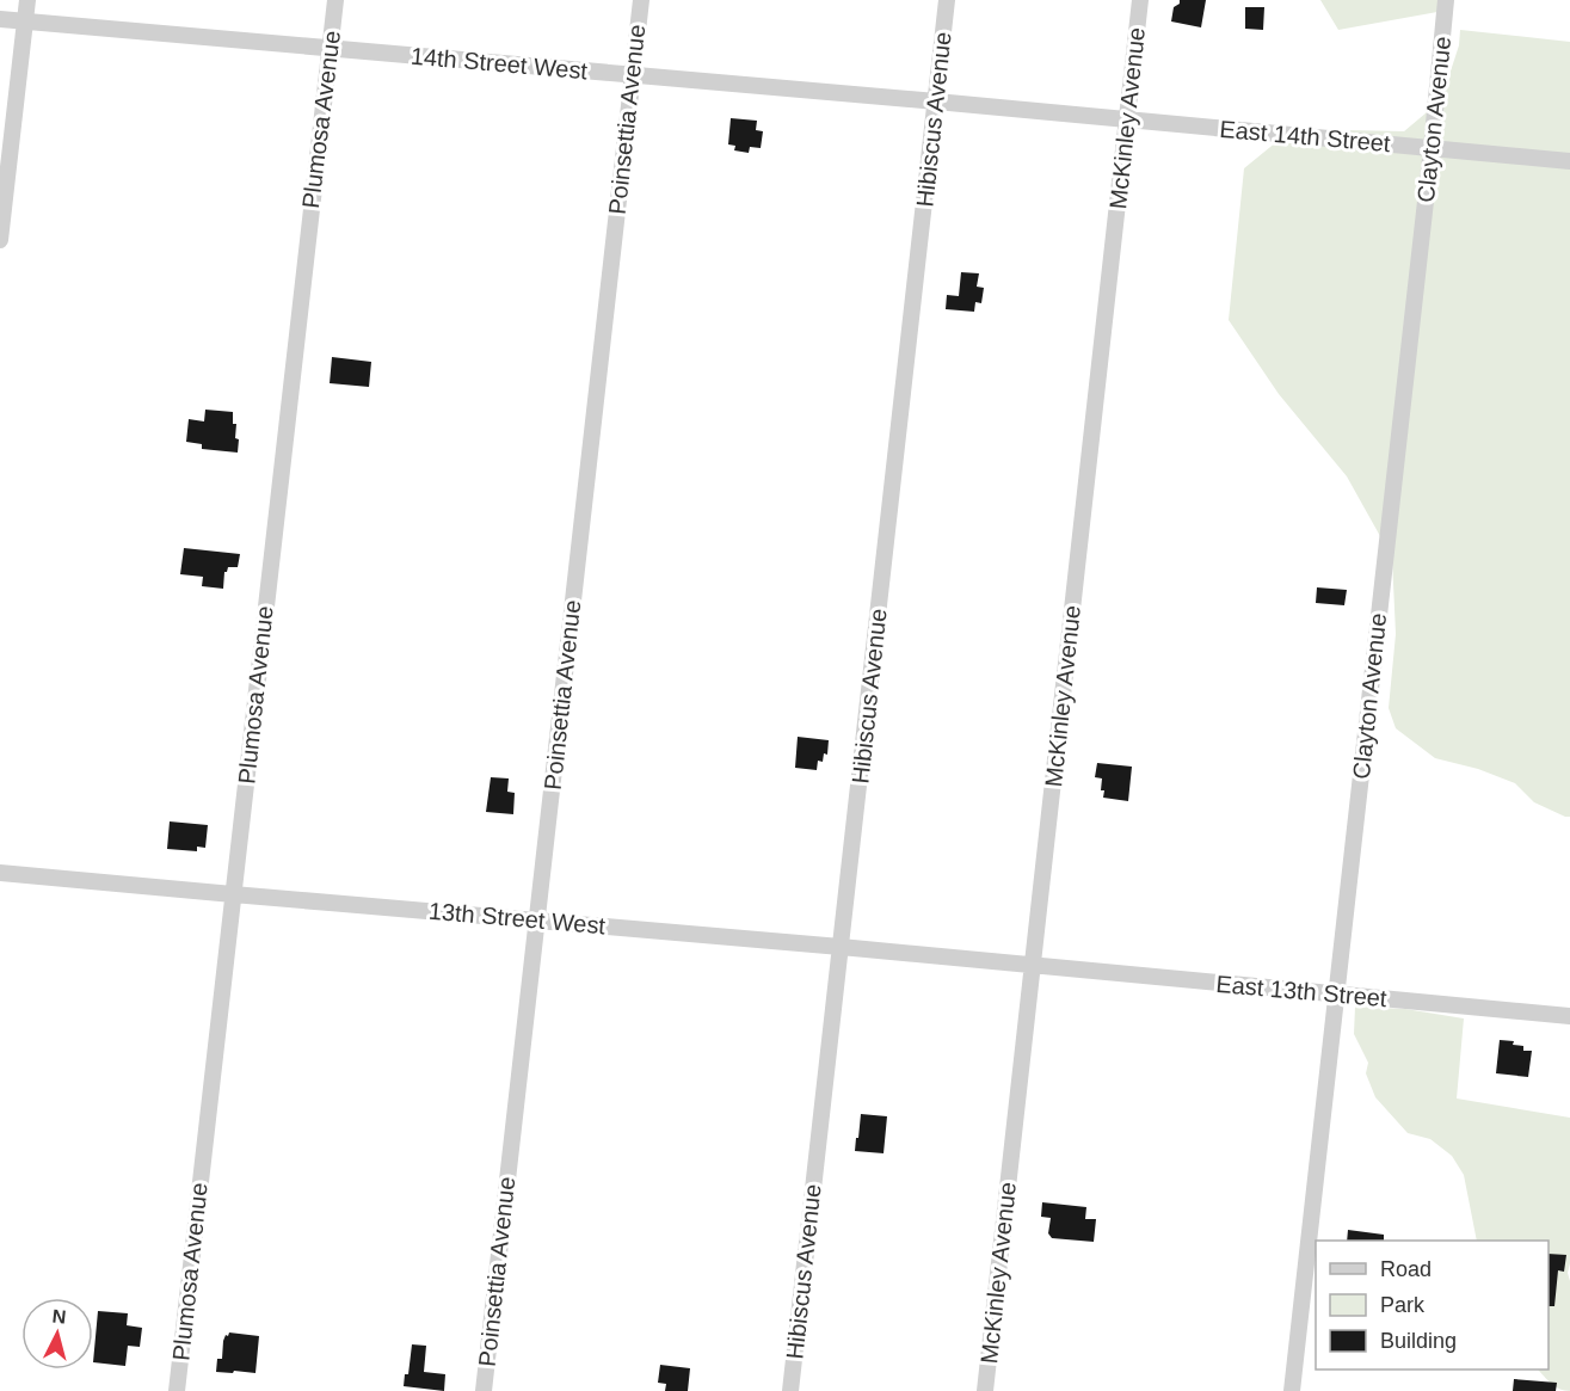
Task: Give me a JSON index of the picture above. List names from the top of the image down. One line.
{"streets":{"street":["14th Street West","McKinley Avenue","Plumosa Avenue","Poinsettia Avenue","Hibiscus Avenue","Clayton Avenue","East 14th Street","13th Street West","East 13th Street"]},"crossings":[["14th Street West","McKinley Avenue"],["14th Street West","Plumosa Avenue"],["14th Street West","Poinsettia Avenue"],["14th Street West","Hibiscus Avenue"],["14th Street West","East 14th Street"],["McKinley Avenue","East 14th Street"],["McKinley Avenue","13th Street West"],["McKinley Avenue","East 13th Street"],["Plumosa Avenue","13th Street West"],["Poinsettia Avenue","13th Street West"],["Hibiscus Avenue","13th Street West"],["Clayton Avenue","East 14th Street"],["Clayton Avenue","East 13th Street"],["13th Street West","East 13th Street"]],"legend":["Road","Park","Building"],"north":"top"}
